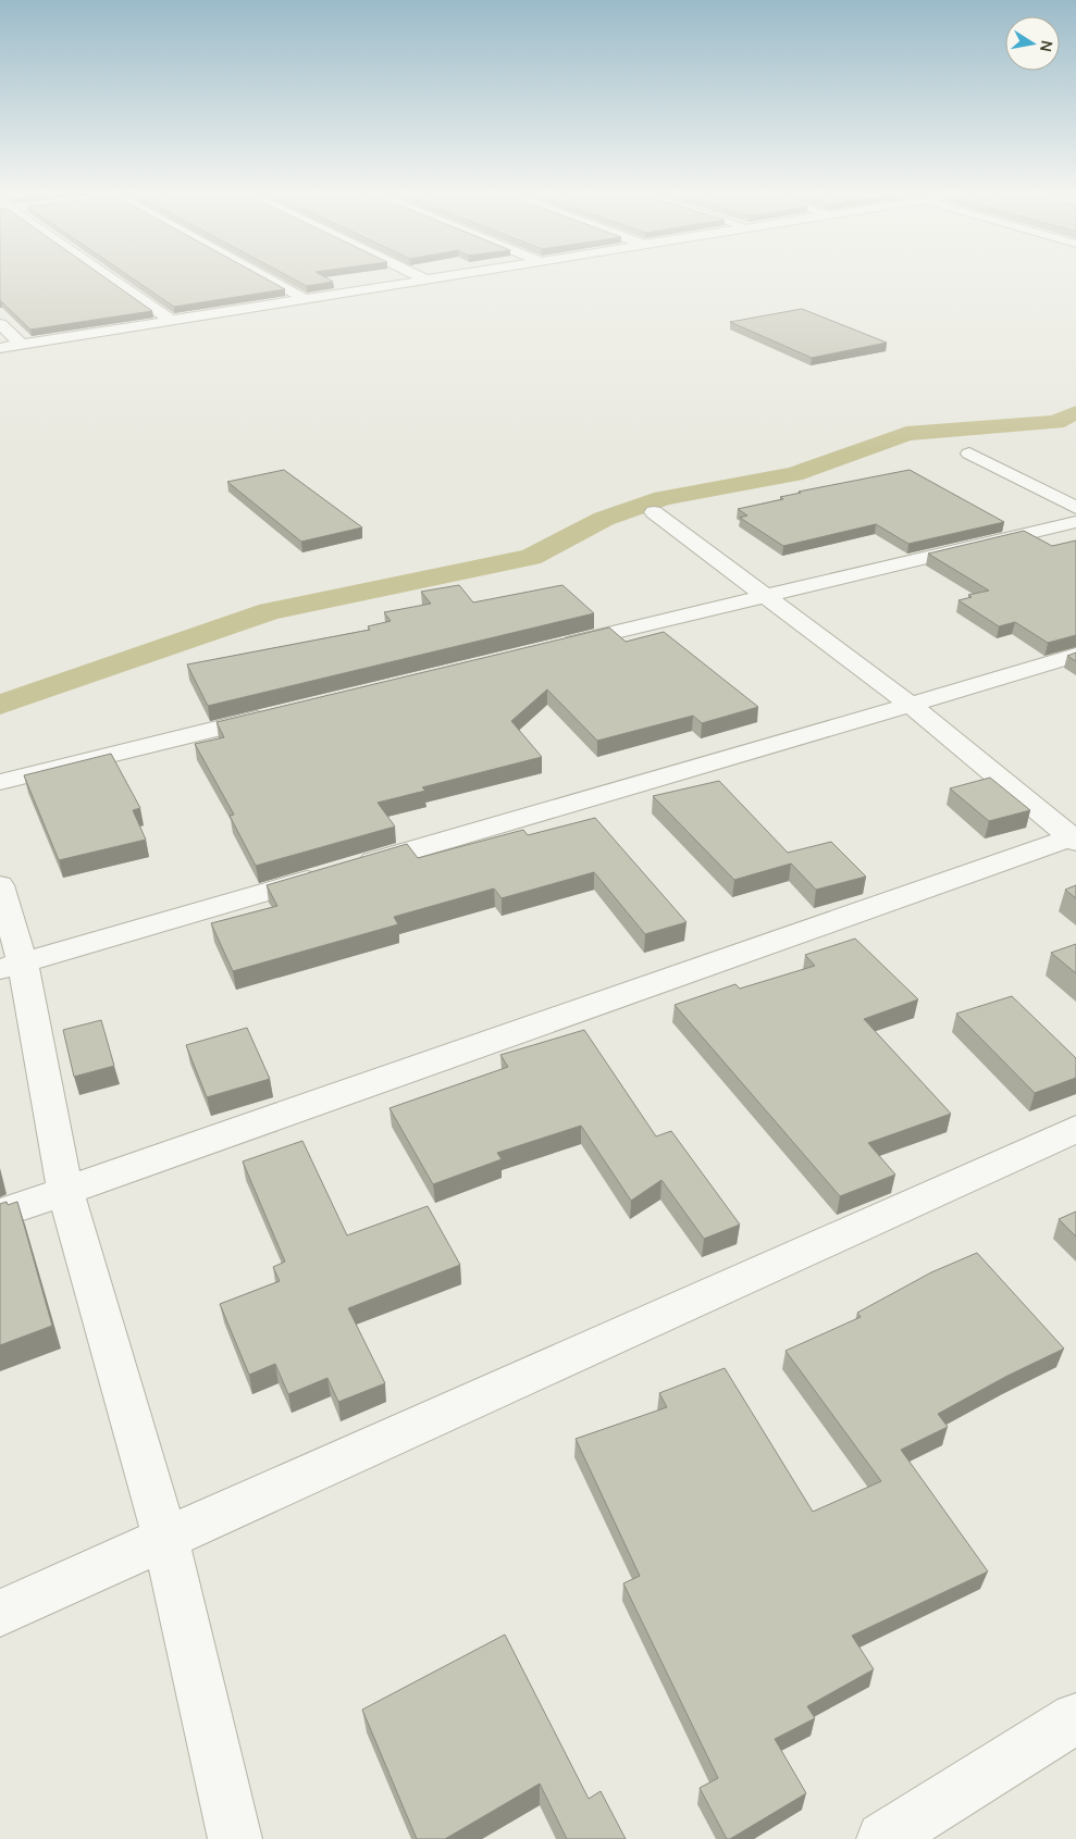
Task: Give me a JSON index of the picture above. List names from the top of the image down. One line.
{"north":"right"}
